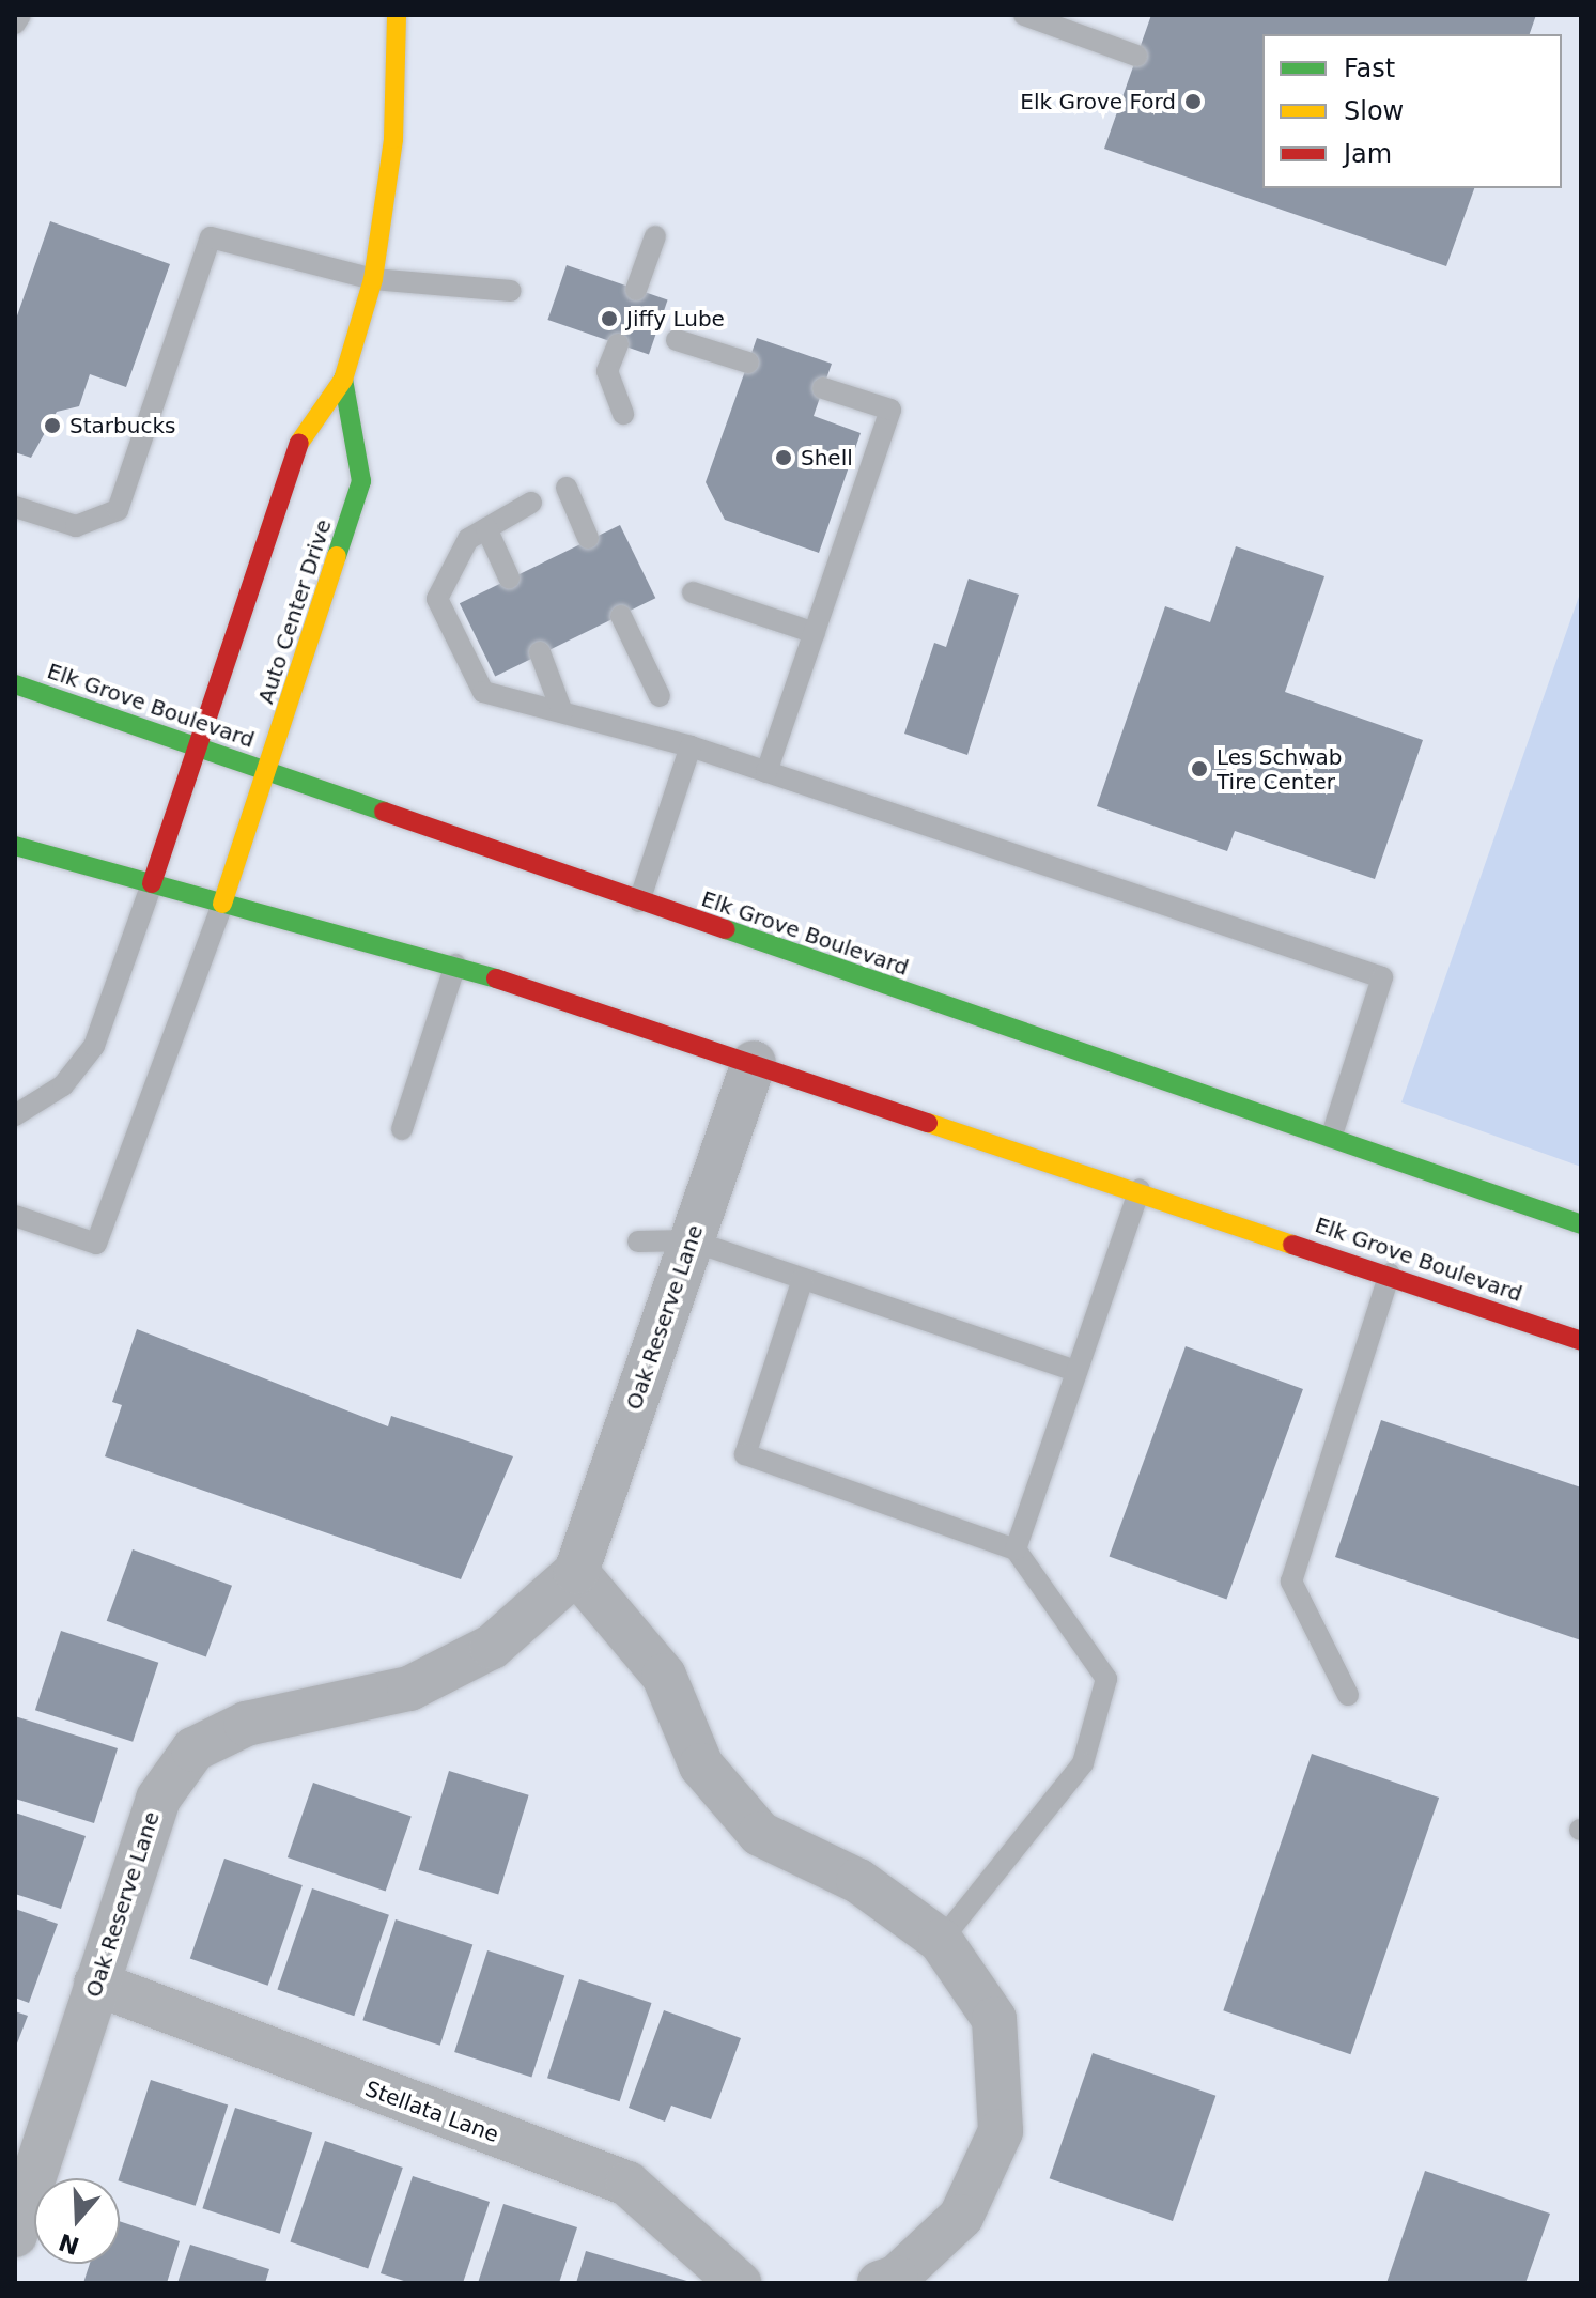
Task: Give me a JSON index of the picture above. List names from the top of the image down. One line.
{"streets":{"main road":["Auto Center Drive","Elk Grove Boulevard"],"street":["Oak Reserve Lane","Stellata Lane"]},"crossings":[["Auto Center Drive","Elk Grove Boulevard"],["Elk Grove Boulevard","Oak Reserve Lane"],["Oak Reserve Lane","Stellata Lane"]],"places":["Elk Grove Ford","Jiffy Lube","Starbucks","Shell","Les Schwab Tire Center"],"legend":["Fast","Slow","Jam"],"north":"bottom"}
